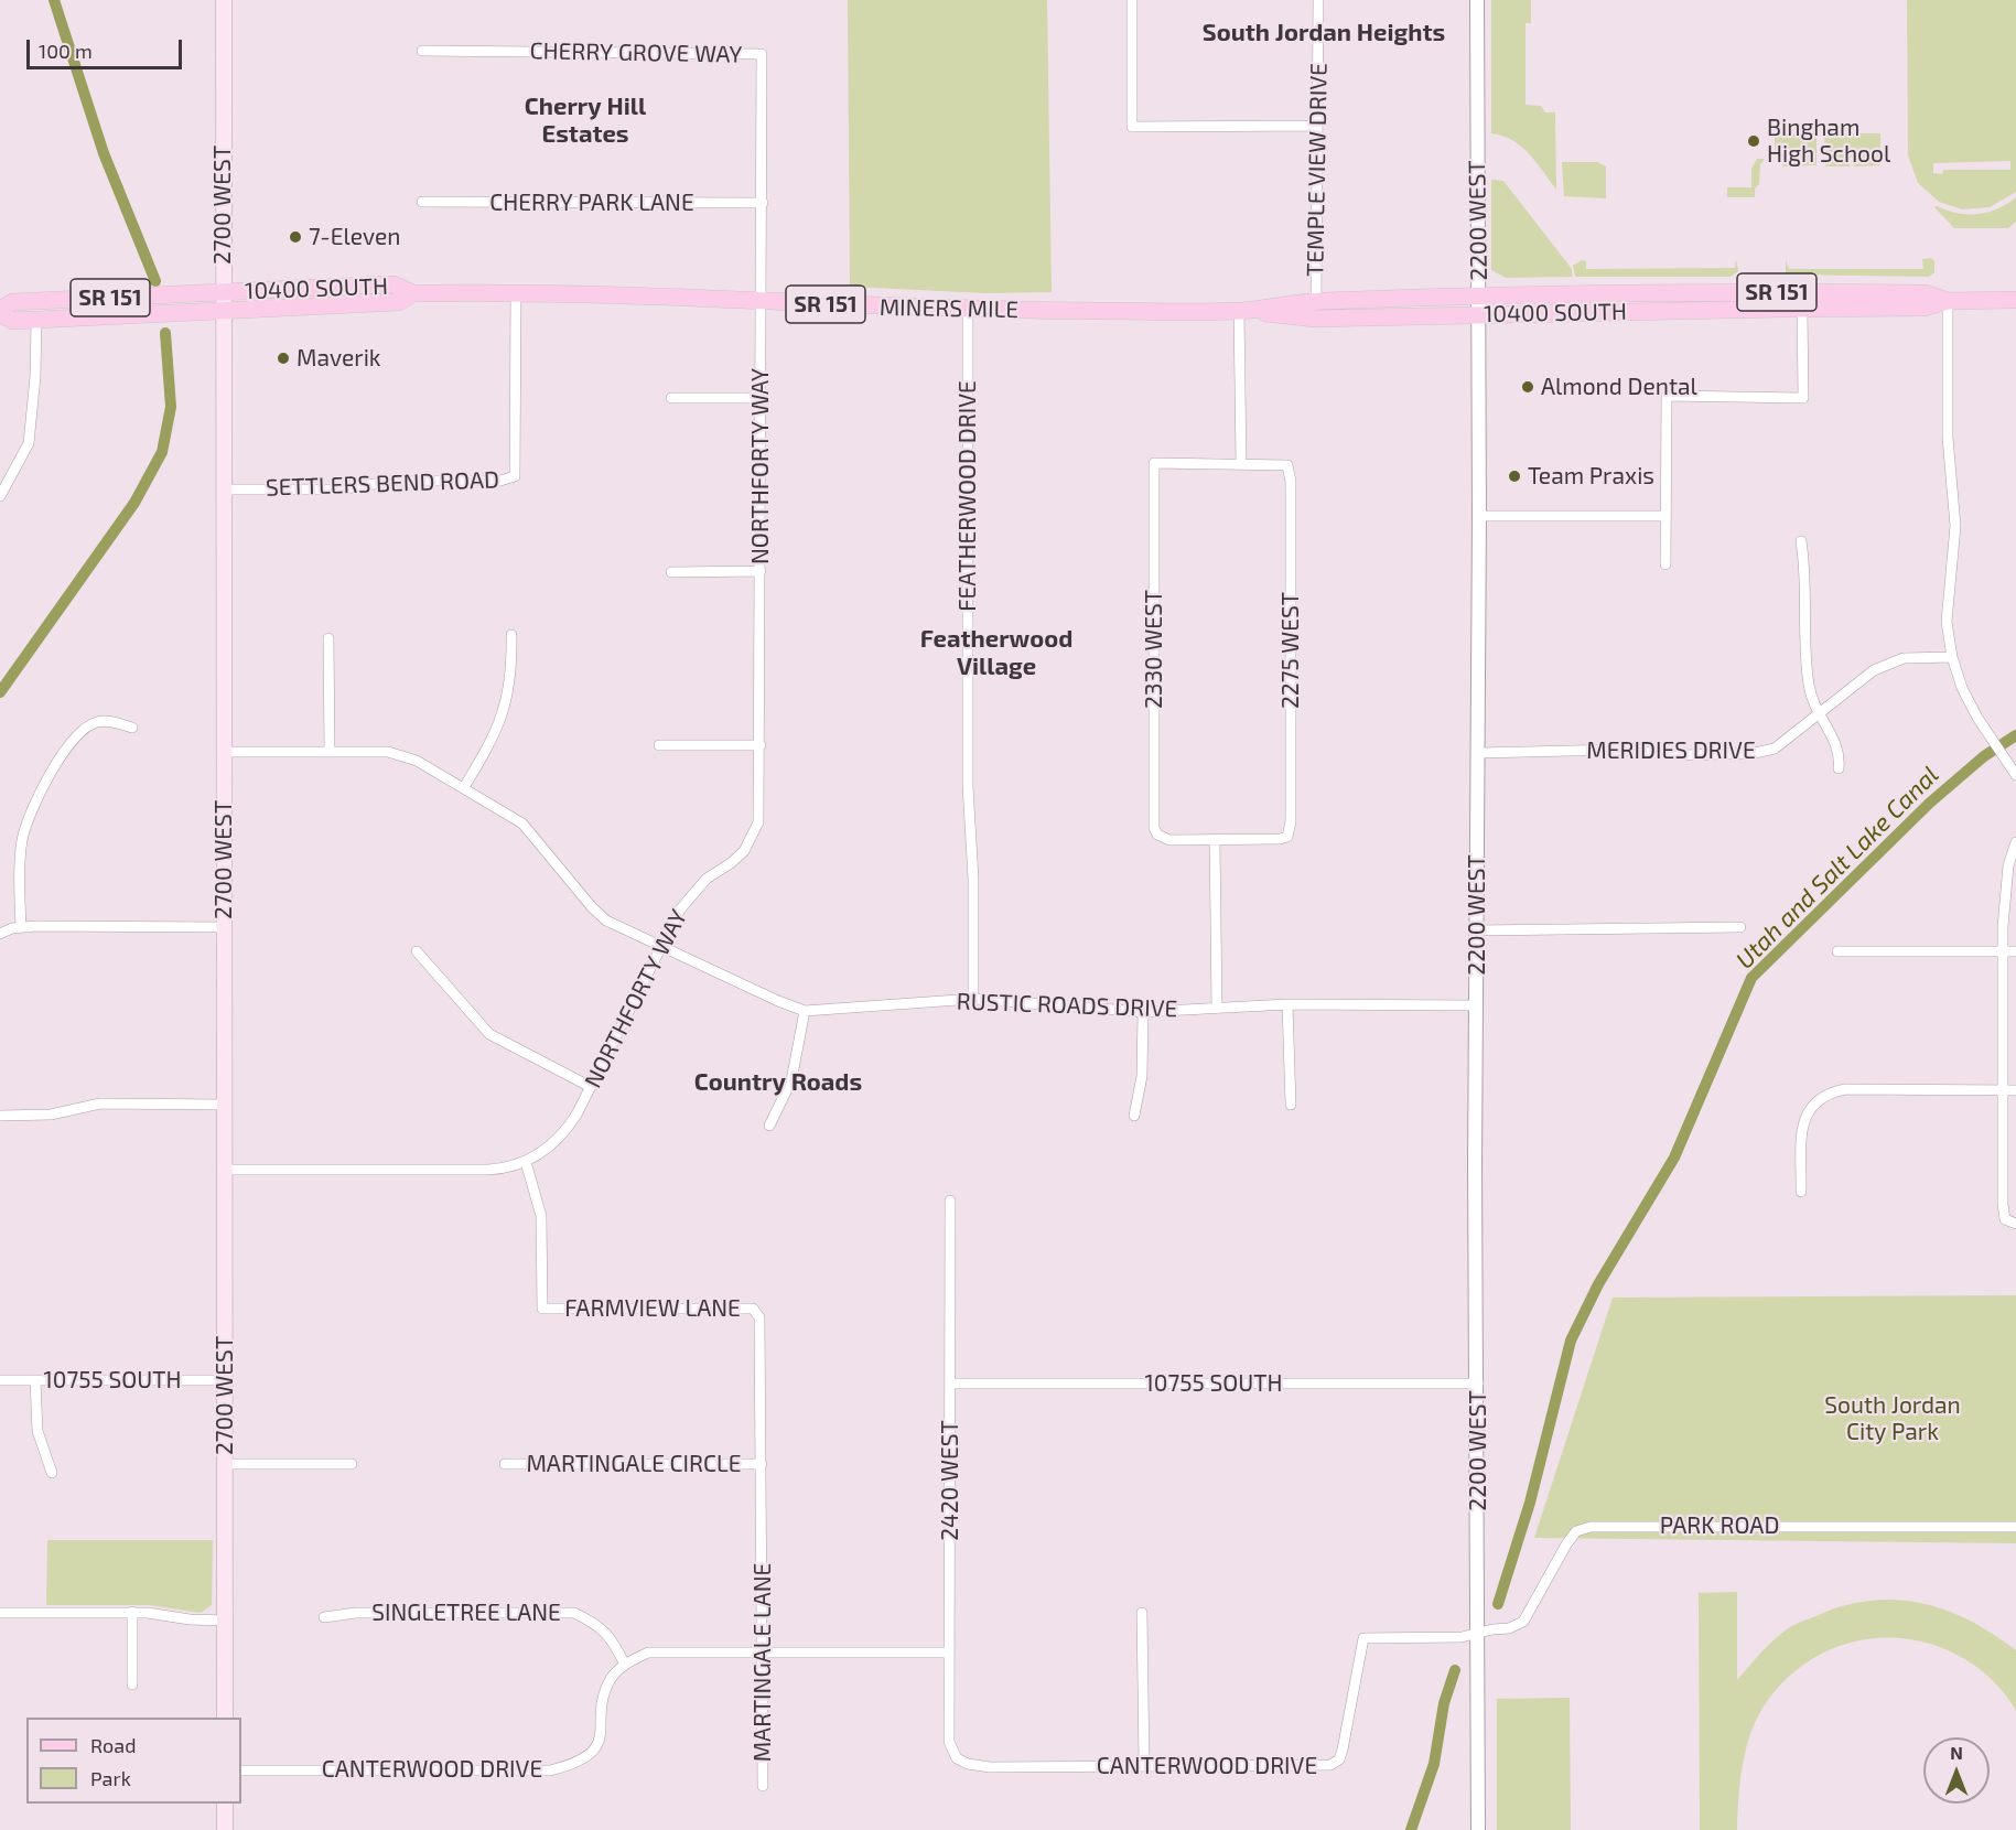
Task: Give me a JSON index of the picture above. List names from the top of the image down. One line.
{"streets":{"main road":["2700 WEST","10400 SOUTH","SR 151","MINERS MILE"],"street":["CHERRY GROVE WAY","TEMPLE VIEW DRIVE","CHERRY PARK LANE","2200 WEST","NORTHFORTY WAY","SETTLERS BEND ROAD","FEATHERWOOD DRIVE","2330 WEST","2275 WEST","MERIDIES DRIVE","RUSTIC ROADS DRIVE","FARMVIEW LANE","10755 SOUTH","MARTINGALE CIRCLE","2420 WEST","PARK ROAD","SINGLETREE LANE","MARTINGALE LANE","CANTERWOOD DRIVE"]},"crossings":[["CHERRY GROVE WAY","CHERRY PARK LANE"],["CHERRY GROVE WAY","MINERS MILE"],["CHERRY GROVE WAY","NORTHFORTY WAY"],["TEMPLE VIEW DRIVE","MINERS MILE"],["2700 WEST","10400 SOUTH"],["2700 WEST","SR 151"],["2700 WEST","NORTHFORTY WAY"],["2700 WEST","SETTLERS BEND ROAD"],["2700 WEST","RUSTIC ROADS DRIVE"],["2700 WEST","10755 SOUTH"],["2200 WEST","10400 SOUTH"],["2200 WEST","MERIDIES DRIVE"],["2200 WEST","RUSTIC ROADS DRIVE"],["2200 WEST","10755 SOUTH"],["2200 WEST","PARK ROAD"],["2200 WEST","CANTERWOOD DRIVE"],["10400 SOUTH","SR 151"],["10400 SOUTH","MINERS MILE"],["MINERS MILE","NORTHFORTY WAY"],["MINERS MILE","SETTLERS BEND ROAD"],["MINERS MILE","FEATHERWOOD DRIVE"],["NORTHFORTY WAY","RUSTIC ROADS DRIVE"],["NORTHFORTY WAY","FARMVIEW LANE"],["FEATHERWOOD DRIVE","RUSTIC ROADS DRIVE"],["2330 WEST","2275 WEST"],["FARMVIEW LANE","MARTINGALE LANE"],["10755 SOUTH","2420 WEST"],["MARTINGALE CIRCLE","MARTINGALE LANE"],["2420 WEST","CANTERWOOD DRIVE"],["PARK ROAD","CANTERWOOD DRIVE"],["SINGLETREE LANE","CANTERWOOD DRIVE"]],"districts":["South Jordan Heights","Cherry Hill Estates","Featherwood Village","Country Roads"],"water":["Utah and Salt Lake Canal"],"parks":["South Jordan City Park"],"places":["Bingham High School","7-Eleven","Maverik","Almond Dental","Team Praxis"],"legend":["Road","Park"],"scale_bar":"100 m","north":"top"}
